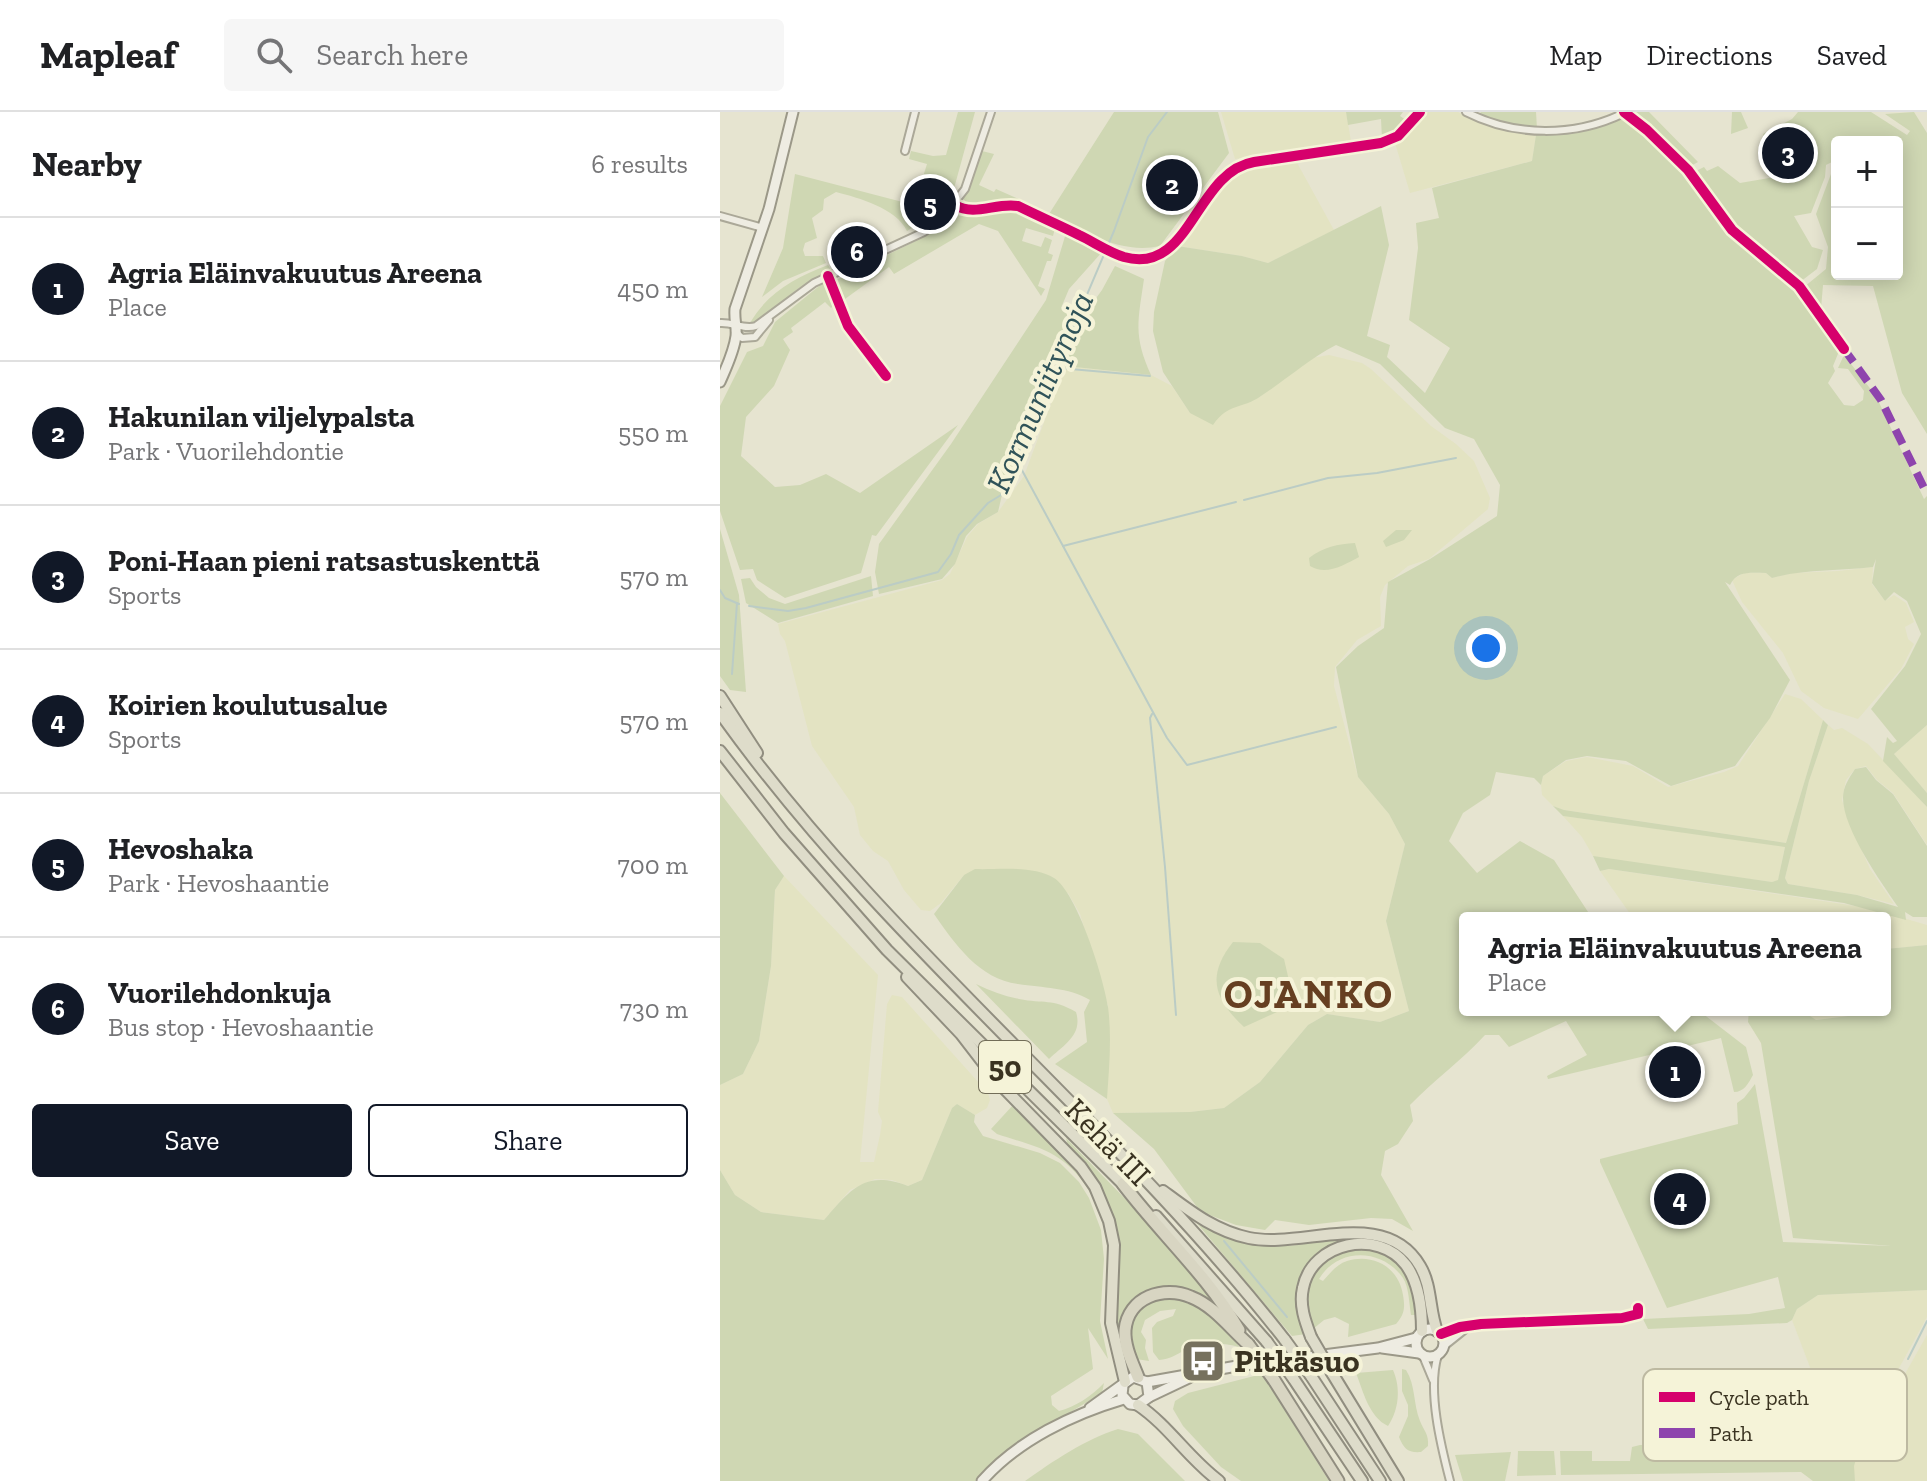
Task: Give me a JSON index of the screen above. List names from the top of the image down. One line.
{"streets":{"highway":["50","Kehä III"]},"districts":["OJANKO"],"water":["Kormuniitynoja"],"places":{"bus stop":["Pitkäsuo"]},"legend":["Cycle path","Path"],"page":{"header":"Mapleaf","search":"Search here","nav":["Map","Directions","Saved"],"heading":["Nearby","6 results"],"pins":["3","2","5","6","1","4"],"map_buttons":["+","−"],"list":[{"mark":"1","name":"Agria Eläinvakuutus Areena","note":"Place","value":"450 m"},{"mark":"2","name":"Hakunilan viljelypalsta","note":"Park · Vuorilehdontie","value":"550 m"},{"mark":"3","name":"Poni-Haan pieni ratsastuskenttä","note":"Sports","value":"570 m"},{"mark":"4","name":"Koirien koulutusalue","note":"Sports","value":"570 m"},{"mark":"5","name":"Hevoshaka","note":"Park · Hevoshaantie","value":"700 m"},{"mark":"6","name":"Vuorilehdonkuja","note":"Bus stop · Hevoshaantie","value":"730 m"}],"popup":["Agria Eläinvakuutus Areena","Place"],"buttons":["Save","Share"]}}
